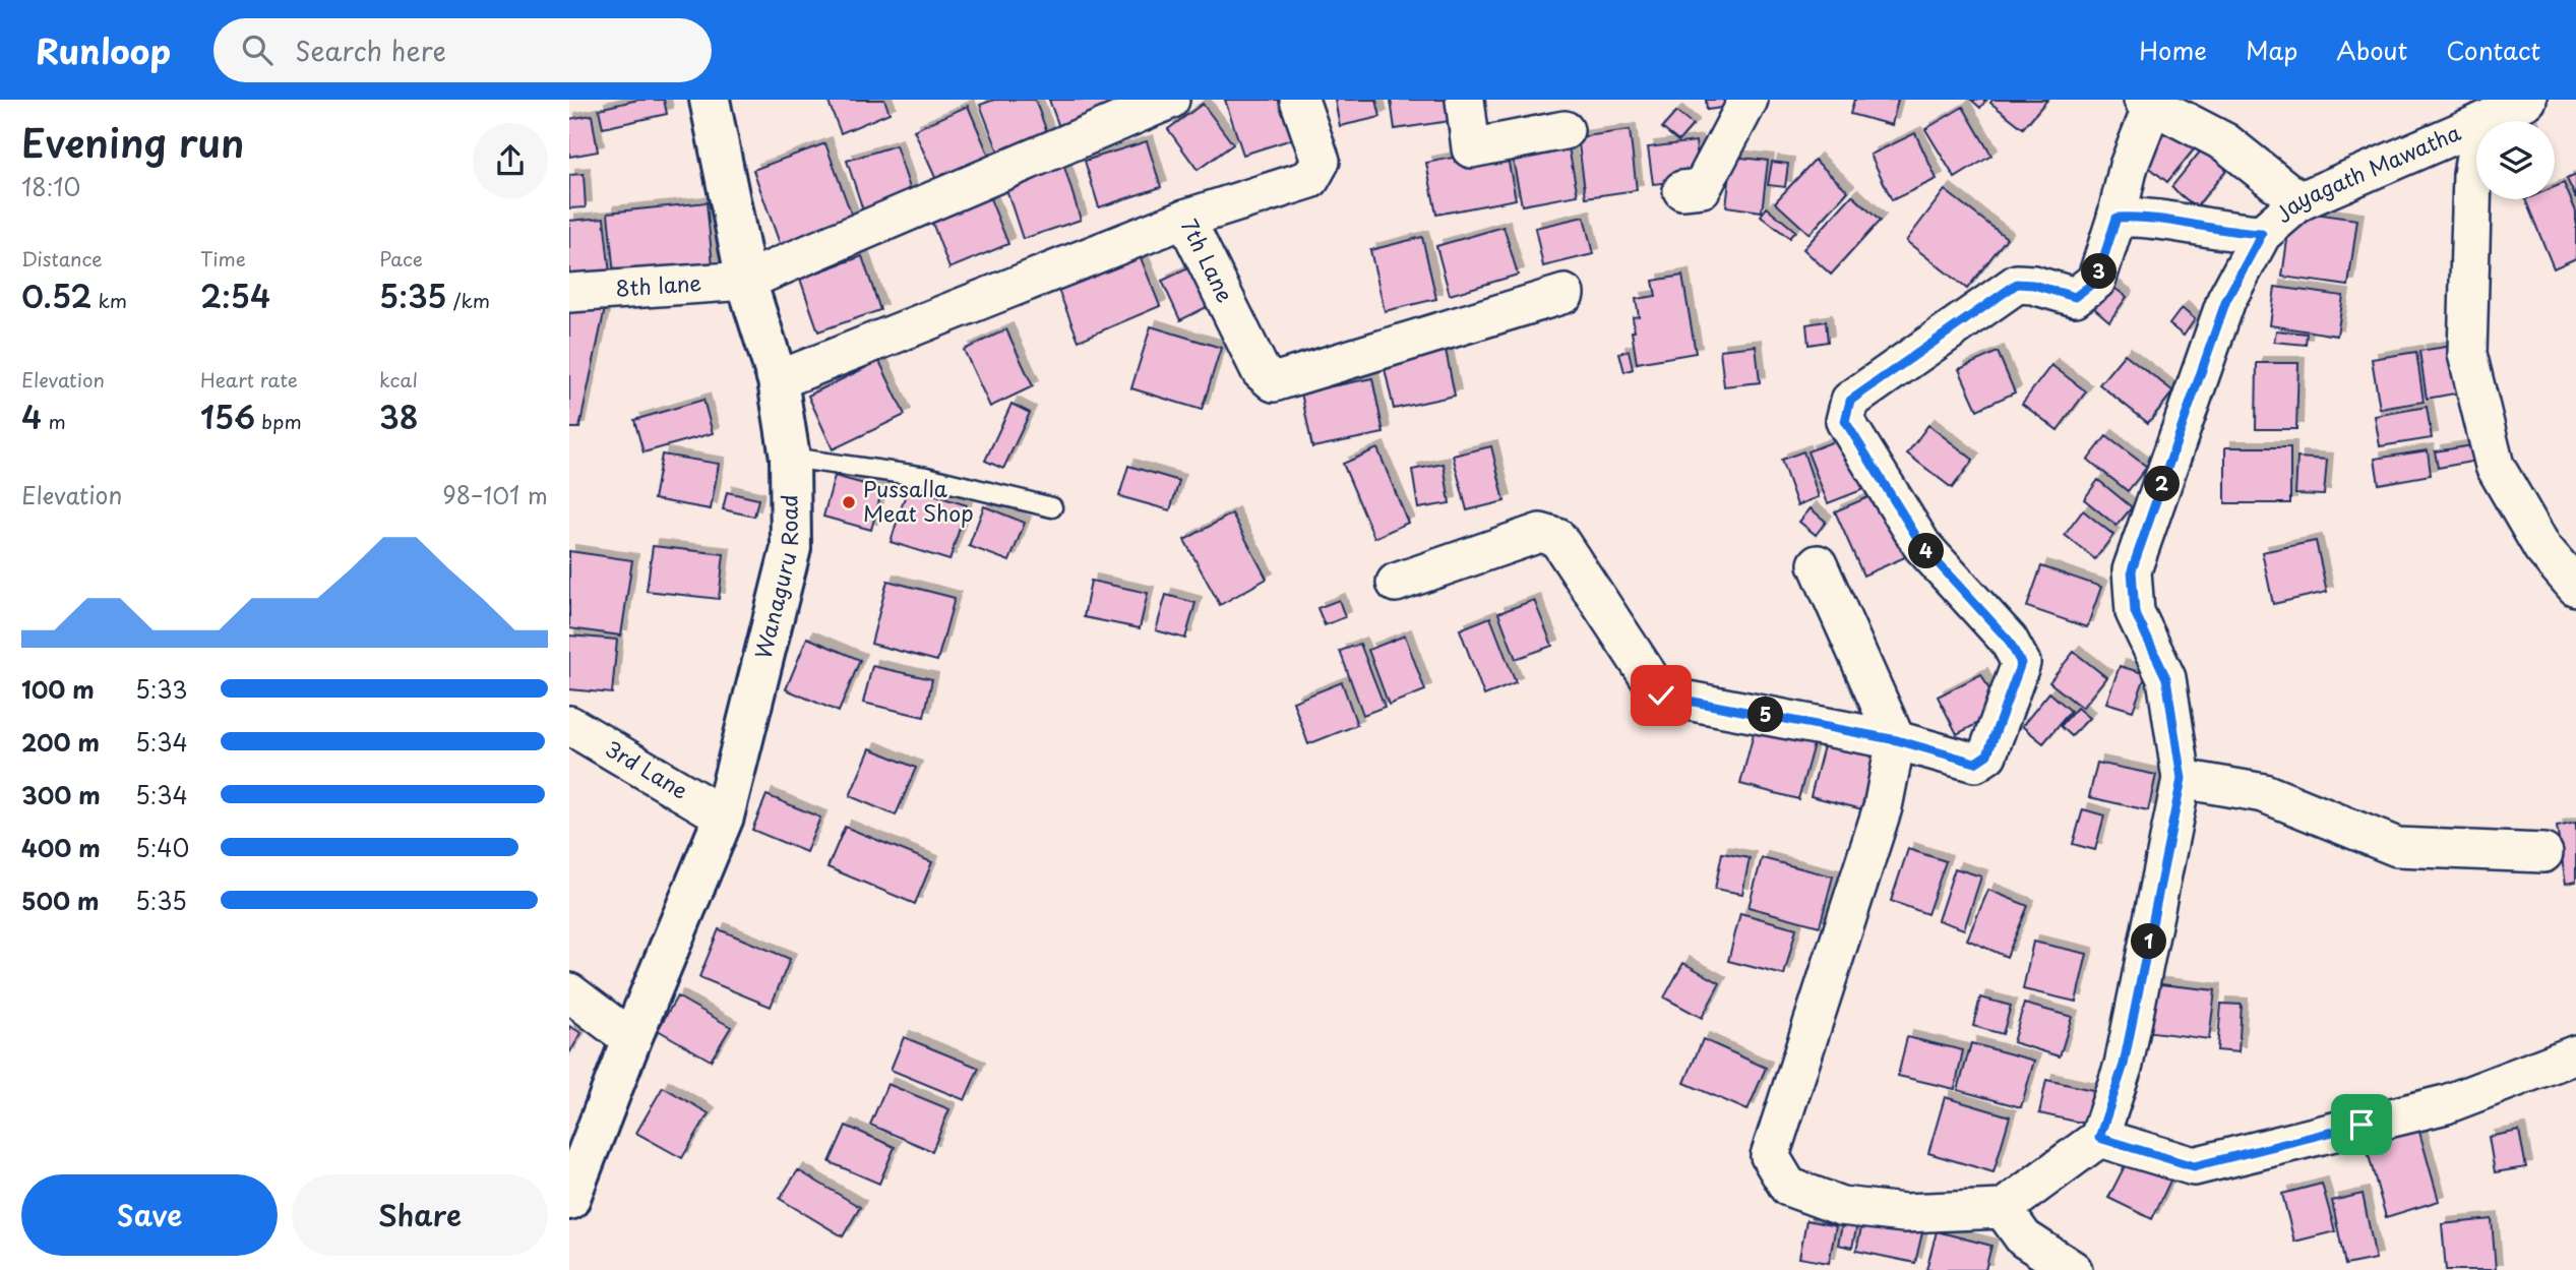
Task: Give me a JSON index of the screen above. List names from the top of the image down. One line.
{"streets":{"street":["Jayagath Mawatha","7th Lane","8th lane","Wanaguru Road","3rd Lane"]},"crossings":[["7th Lane","Wanaguru Road"],["8th lane","Wanaguru Road"],["Wanaguru Road","3rd Lane"]],"places":["Pussalla Meat Shop"],"page":{"header":"Runloop","search":"Search here","nav":["Home","Map","About","Contact"],"heading":["Evening run","18:10"],"stats":[["Distance","0.52 km"],["Time","2:54"],["Pace","5:35 /km"],["Elevation","4 m"],["Heart rate","156 bpm"],["kcal","38"]],"pins":["3","2","4","5","1"],"chart":["Elevation","98–101 m"],"list":[{"name":"100 m","note":"5:33"},{"name":"200 m","note":"5:34"},{"name":"300 m","note":"5:34"},{"name":"400 m","note":"5:40"},{"name":"500 m","note":"5:35"}],"buttons":["Save","Share"]}}
